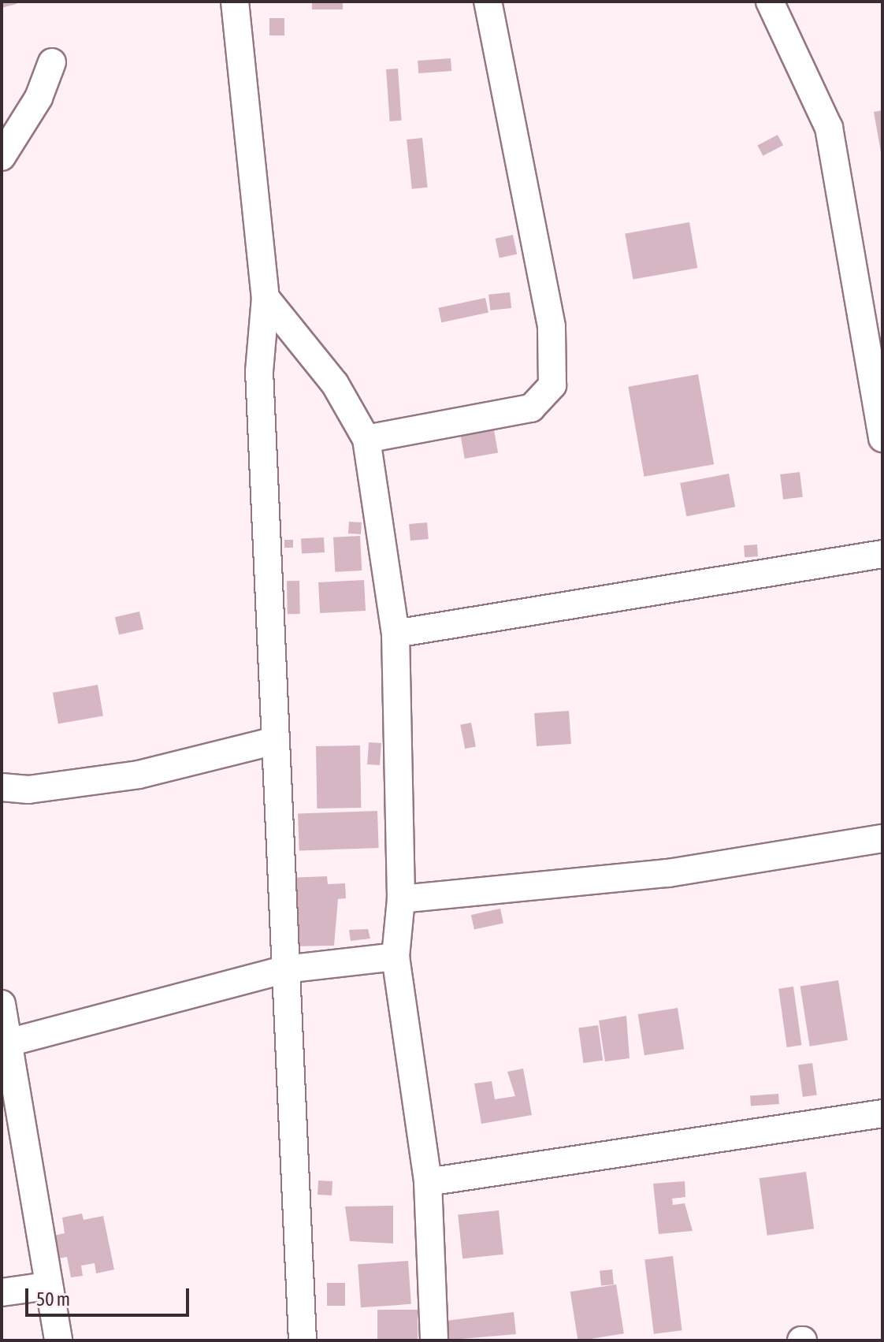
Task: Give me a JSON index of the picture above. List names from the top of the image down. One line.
{"scale_bar":"50 m"}
